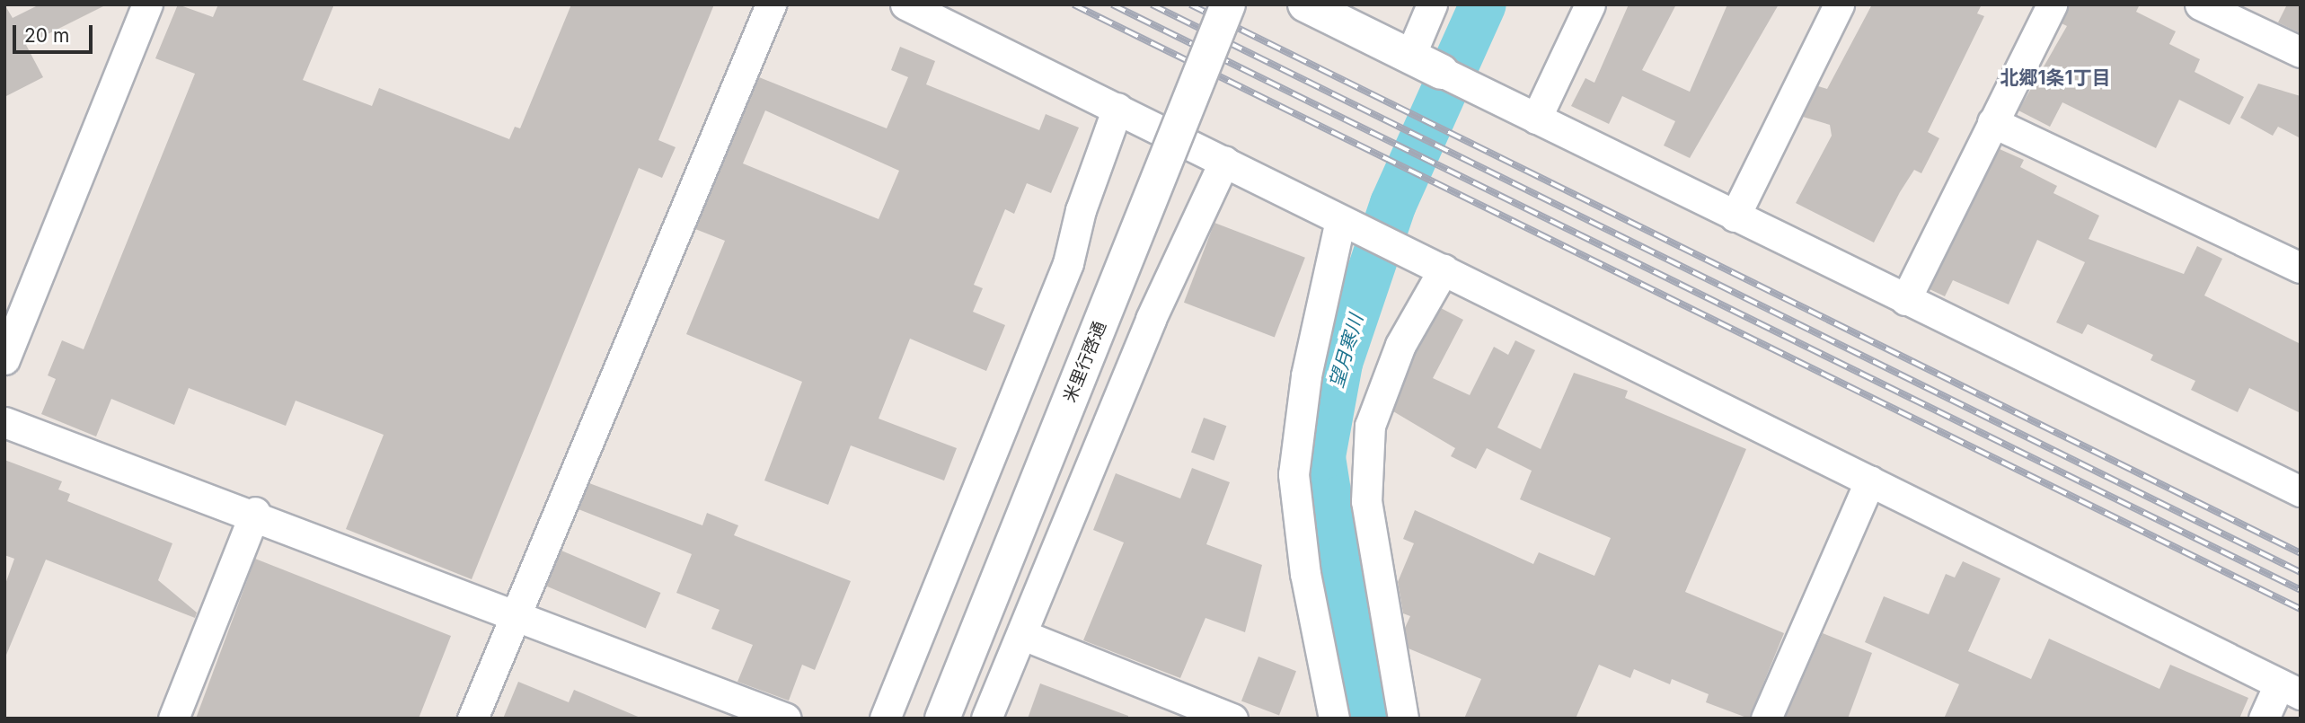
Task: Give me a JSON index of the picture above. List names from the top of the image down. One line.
{"streets":{"street":["米里行啓通"]},"districts":["北郷1条1丁目"],"water":["望月寒川"],"scale_bar":"20 m"}
